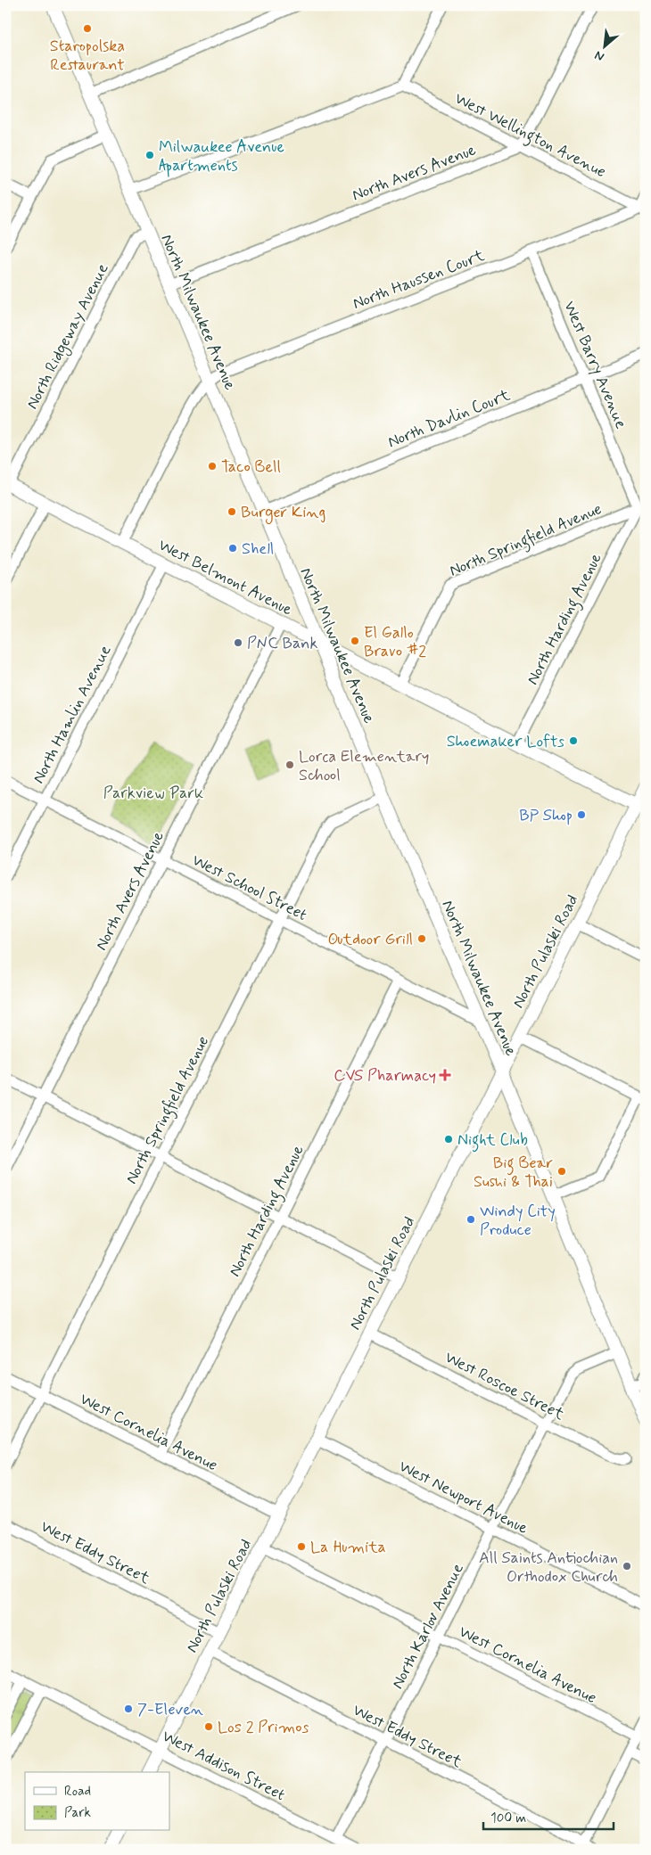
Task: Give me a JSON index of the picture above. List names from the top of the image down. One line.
{"streets":{"main road":["North Milwaukee Avenue","West Belmont Avenue","North Pulaski Road"],"street":["West Wellington Avenue","North Avers Avenue","North Haussen Court","North Ridgeway Avenue","West Barry Avenue","North Davlin Court","North Springfield Avenue","North Harding Avenue","North Hamlin Avenue","West School Street","West Roscoe Street","West Cornelia Avenue","West Newport Avenue","West Eddy Street","North Karlov Avenue","West Addison Street"]},"crossings":[["West Wellington Avenue","North Avers Avenue"],["West Wellington Avenue","North Haussen Court"],["North Avers Avenue","North Milwaukee Avenue"],["North Avers Avenue","West Belmont Avenue"],["North Avers Avenue","West School Street"],["North Haussen Court","North Milwaukee Avenue"],["North Haussen Court","West Barry Avenue"],["North Milwaukee Avenue","North Ridgeway Avenue"],["North Milwaukee Avenue","North Davlin Court"],["North Milwaukee Avenue","North Springfield Avenue"],["North Milwaukee Avenue","West Belmont Avenue"],["North Milwaukee Avenue","West School Street"],["North Milwaukee Avenue","North Pulaski Road"],["North Milwaukee Avenue","North Karlov Avenue"],["North Ridgeway Avenue","West Belmont Avenue"],["West Barry Avenue","North Davlin Court"],["West Barry Avenue","North Springfield Avenue"],["West Barry Avenue","North Harding Avenue"],["North Springfield Avenue","West Belmont Avenue"],["North Springfield Avenue","North Harding Avenue"],["North Springfield Avenue","West School Street"],["North Springfield Avenue","West Cornelia Avenue"],["West Belmont Avenue","North Harding Avenue"],["West Belmont Avenue","North Hamlin Avenue"],["West Belmont Avenue","North Pulaski Road"],["North Harding Avenue","West School Street"],["North Harding Avenue","West Cornelia Avenue"],["North Hamlin Avenue","West School Street"],["North Pulaski Road","West Roscoe Street"],["North Pulaski Road","West Cornelia Avenue"],["North Pulaski Road","West Newport Avenue"],["North Pulaski Road","West Eddy Street"],["North Pulaski Road","West Addison Street"],["West Roscoe Street","North Karlov Avenue"],["West Cornelia Avenue","North Karlov Avenue"],["West Newport Avenue","North Karlov Avenue"],["West Eddy Street","North Karlov Avenue"],["North Karlov Avenue","West Addison Street"]],"parks":["Parkview Park"],"places":{"other":["Staropolska Restaurant","Milwaukee Avenue Apartments","Taco Bell","Burger King","Shell","El Gallo Bravo #2","PNC Bank","Shoemaker Lofts","Lorca Elementary School","BP Shop","Outdoor Grill","Night Club","Big Bear Sushi & Thai","Windy City Produce","La Humita","All Saints Antiochian Orthodox Church","7-Eleven","Los 2 Primos"],"health":["CVS Pharmacy"]},"legend":["Road","Park"],"scale_bar":"100 m","north":"bottom left"}
